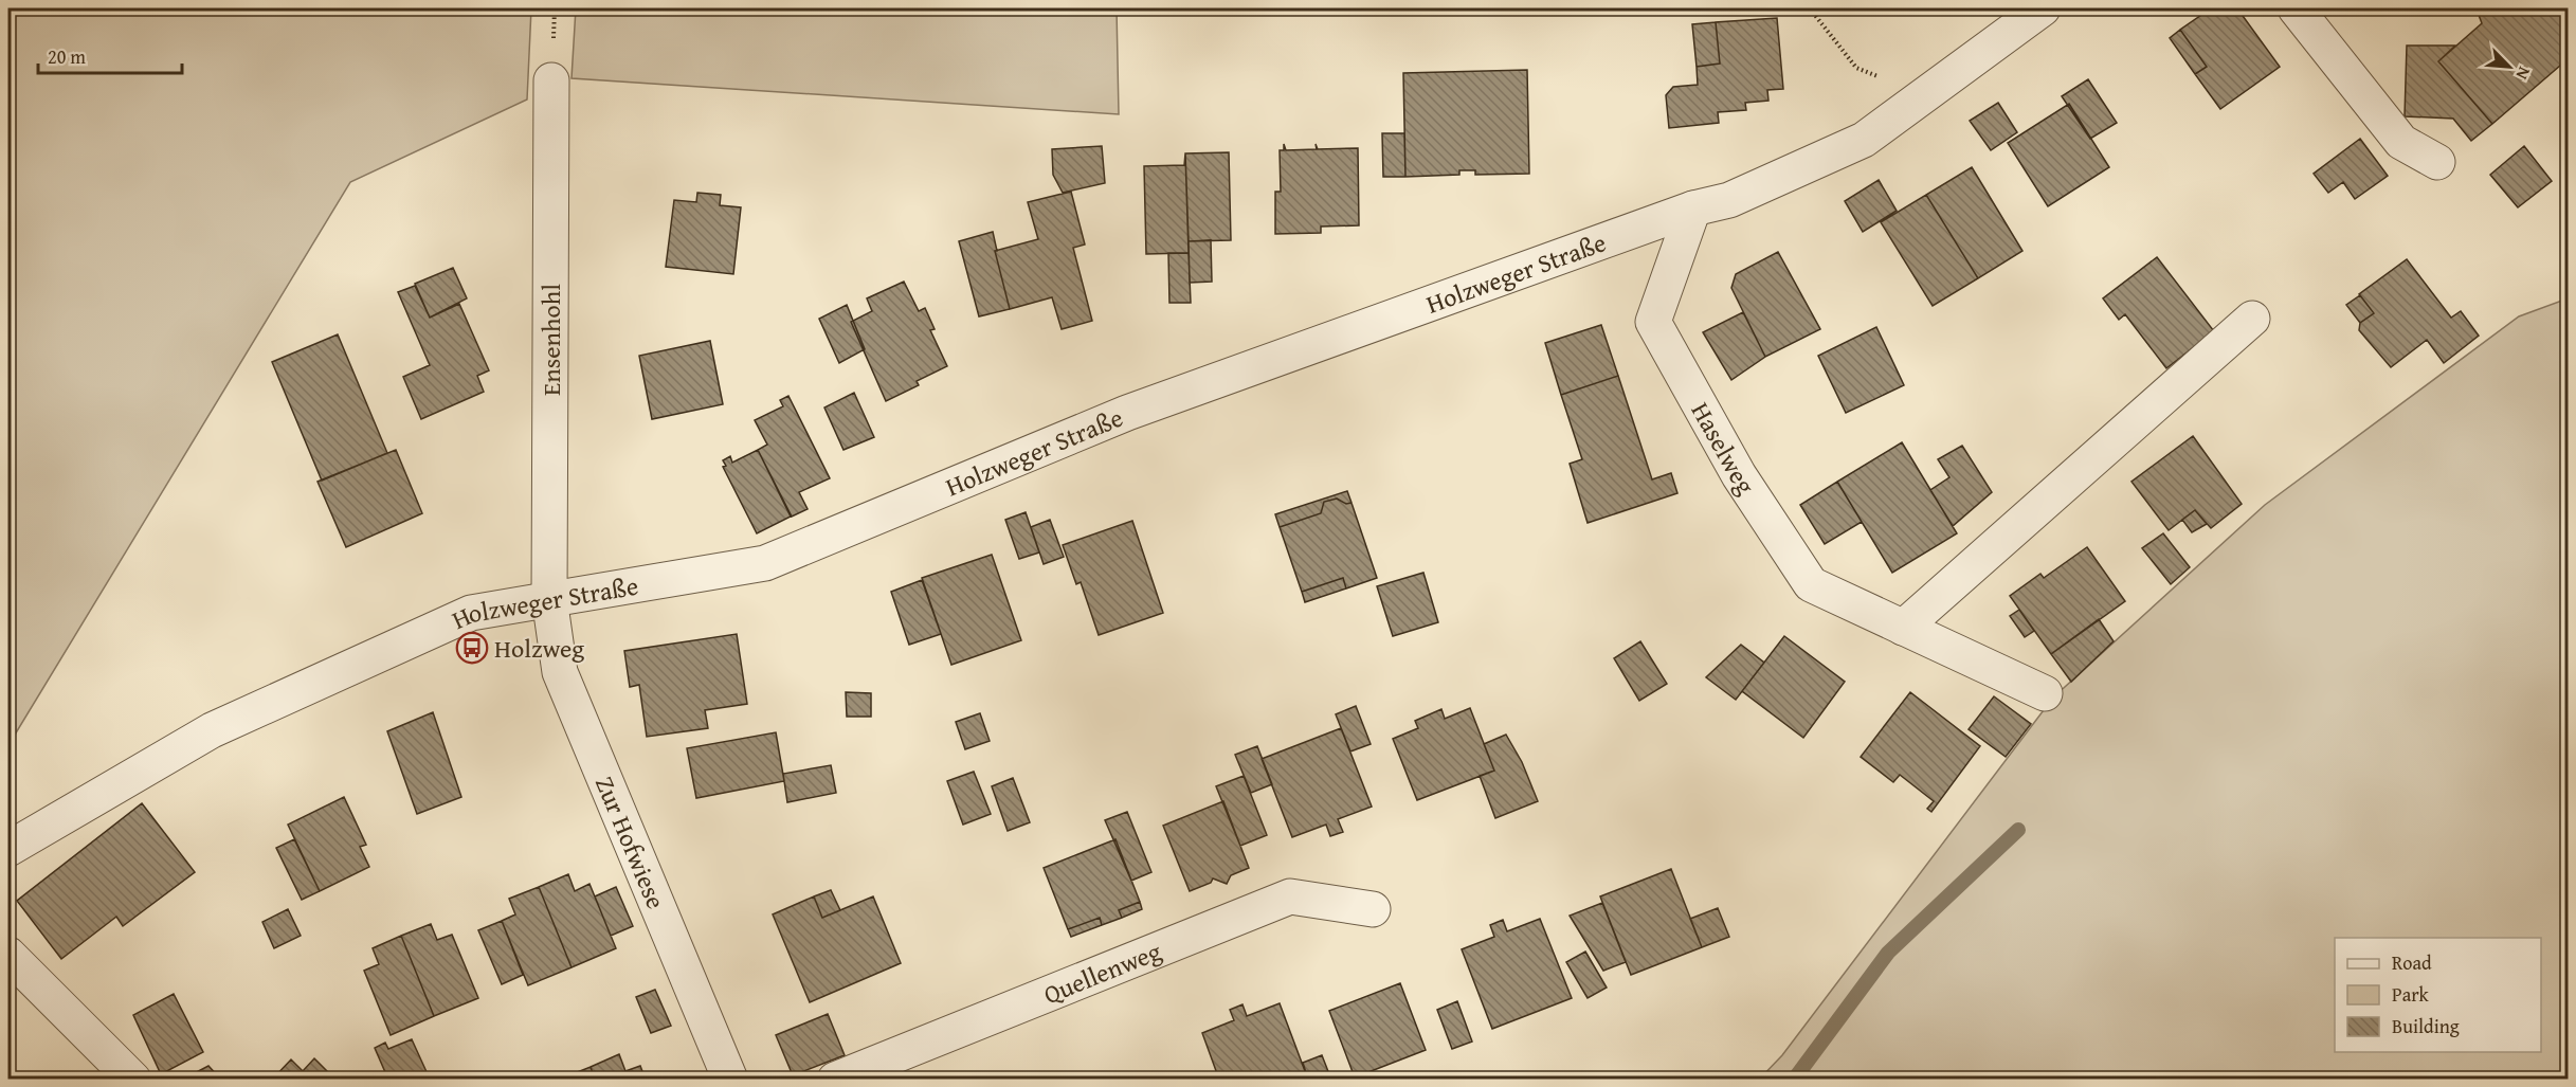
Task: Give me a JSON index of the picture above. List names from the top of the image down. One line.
{"streets":{"street":["Holzweger Straße","Ensenhohl","Haselweg","Zur Hofwiese","Quellenweg"]},"crossings":[["Holzweger Straße","Ensenhohl"],["Holzweger Straße","Haselweg"],["Holzweger Straße","Zur Hofwiese"],["Ensenhohl","Zur Hofwiese"]],"places":{"bus stop":["Holzweg"]},"legend":["Road","Park","Building"],"scale_bar":"20 m","north":"bottom right"}
